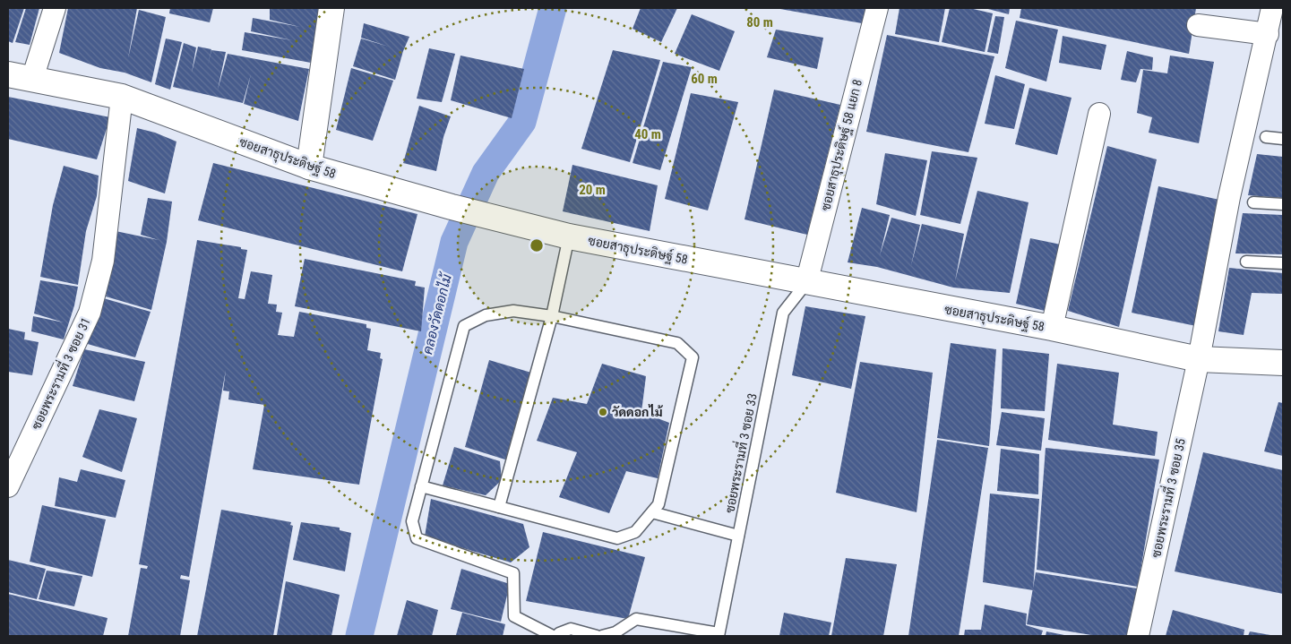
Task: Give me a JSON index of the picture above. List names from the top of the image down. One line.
{"streets":{"street":["ซอยสาธุประดิษฐ์ 58 แยก 8","ซอยสาธุประดิษฐ์ 58","ซอยพระรามที่ 3 ซอย 31","ซอยพระรามที่ 3 ซอย 35"],"lane":["ซอยพระรามที่ 3 ซอย 33"]},"crossings":[["ซอยสาธุประดิษฐ์ 58 แยก 8","ซอยสาธุประดิษฐ์ 58"],["ซอยสาธุประดิษฐ์ 58 แยก 8","ซอยพระรามที่ 3 ซอย 33"],["ซอยสาธุประดิษฐ์ 58","ซอยพระรามที่ 3 ซอย 31"],["ซอยสาธุประดิษฐ์ 58","ซอยพระรามที่ 3 ซอย 33"],["ซอยสาธุประดิษฐ์ 58","ซอยพระรามที่ 3 ซอย 35"]],"water":["คลองวัดดอกไม้"],"places":["วัดดอกไม้"],"rings":["80 m","60 m","40 m","20 m"]}
